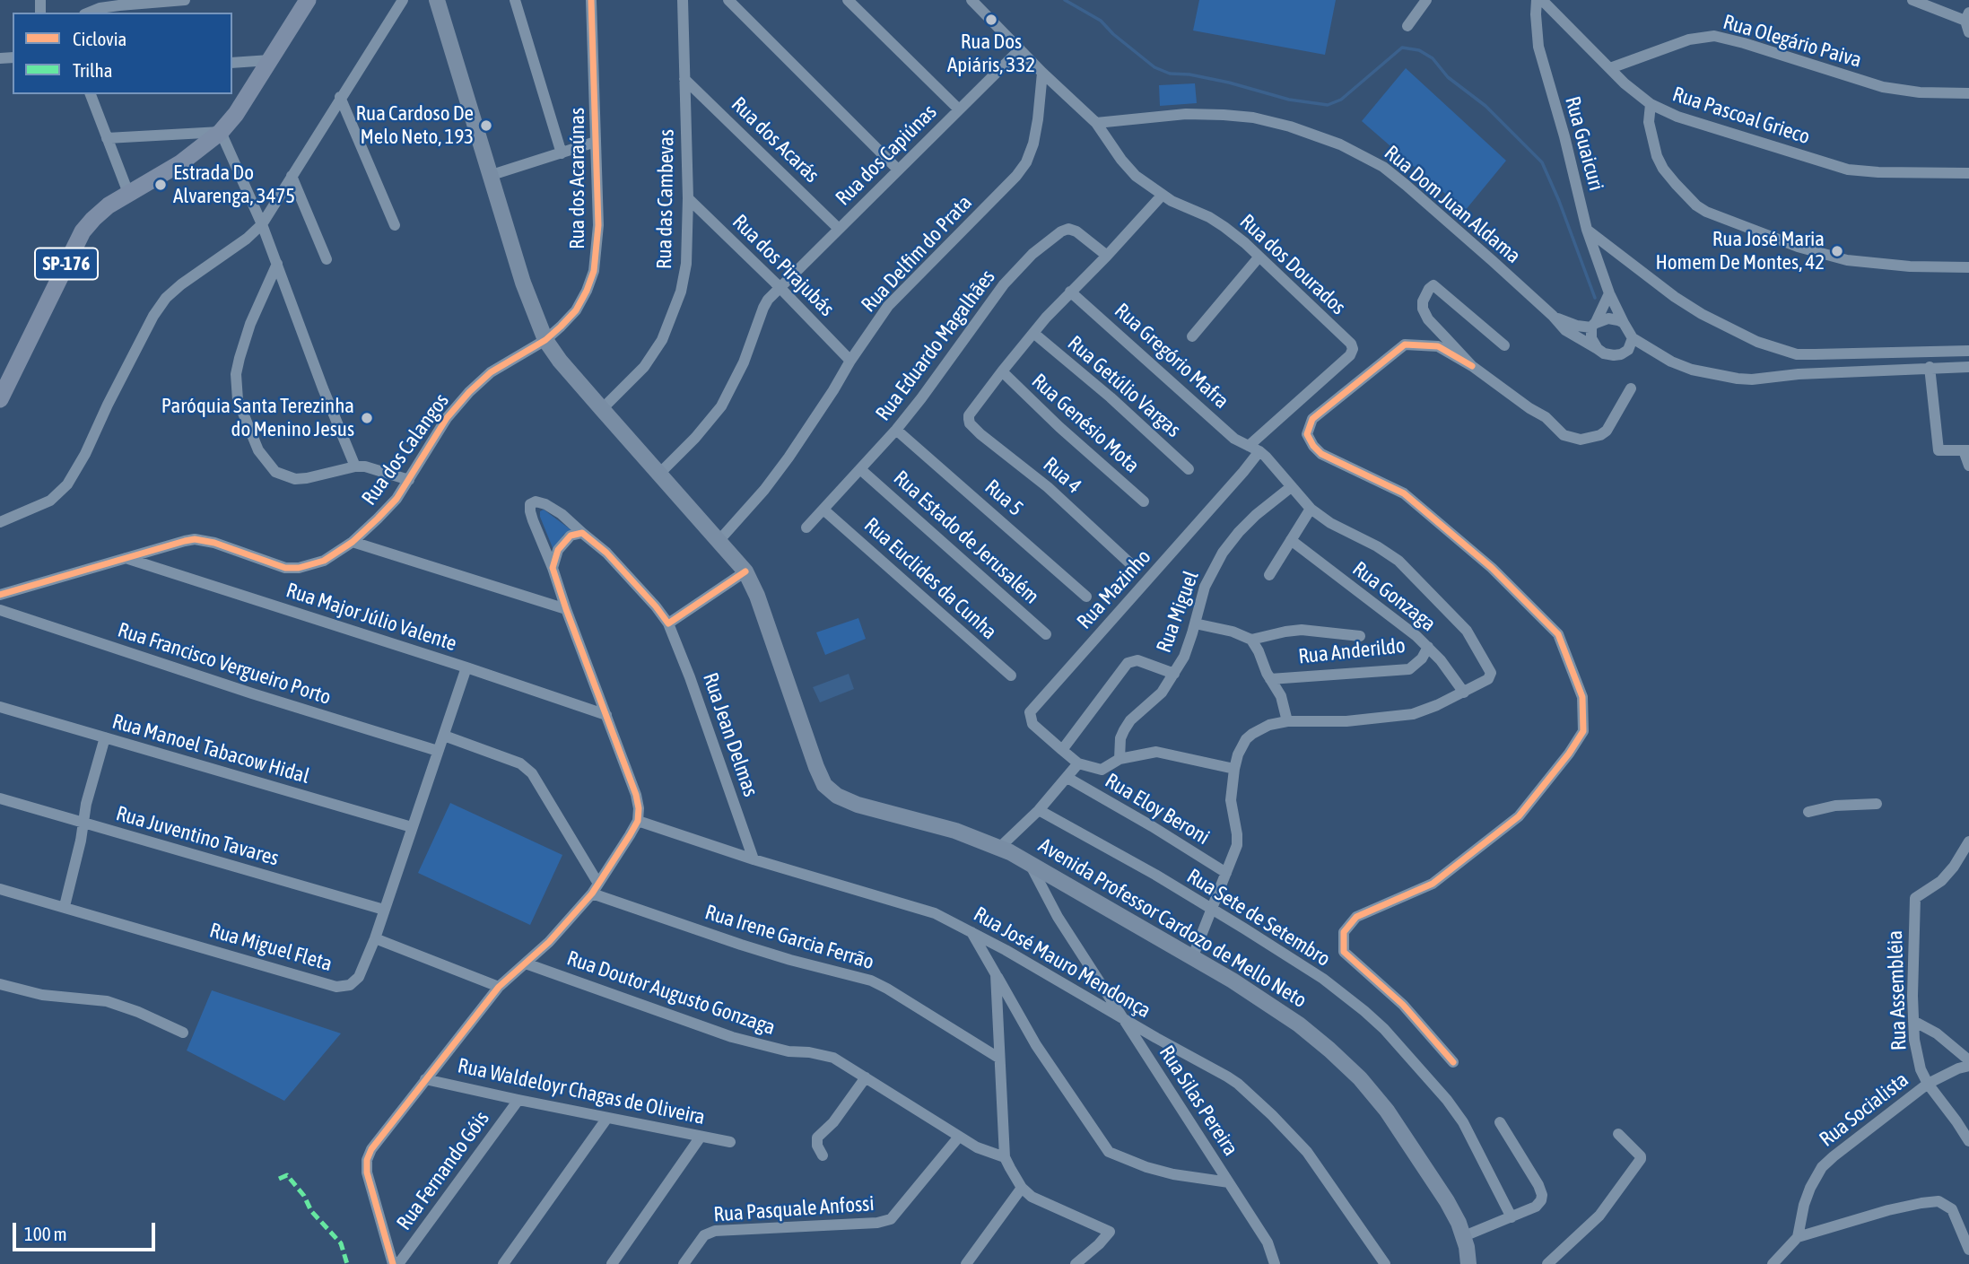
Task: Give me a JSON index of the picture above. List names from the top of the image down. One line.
{"streets":{"main road":["SP-176","Avenida Professor Cardozo de Mello Neto"],"street":["Rua Olegário Paiva","Rua Pascoal Grieco","Rua dos Acarás","Rua Guaicuri","Rua dos Capiúnas","Rua dos Acaraúnas","Rua das Cambevas","Rua Dom Juan Aldama","Rua Delfim do Prata","Rua dos Dourados","Rua dos Pirajubás","Rua Eduardo Magalhães","Rua Gregório Mafra","Rua Getúlio Vargas","Rua Genésio Mota","Rua dos Calangos","Rua 4","Rua 5","Rua Estado de Jerusalém","Rua Euclides da Cunha","Rua Mazinho","Rua Gonzaga","Rua Miguel","Rua Major Júlio Valente","Rua Anderildo","Rua Francisco Vergueiro Porto","Rua Jean Delmas","Rua Manoel Tabacow Hidal","Rua Eloy Beroni","Rua Juventino Tavares","Rua Sete de Setembro","Rua Irene Garcia Ferrão","Rua Miguel Fleta","Rua José Mauro Mendonça","Rua Assembléia","Rua Doutor Augusto Gonzaga","Rua Waldeloyr Chagas de Oliveira","Rua Silas Pereira","Rua Socialista","Rua Fernando Góis","Rua Pasquale Anfossi"]},"crossings":[["Rua Olegário Paiva","Rua Pascoal Grieco"],["Rua dos Acarás","Rua dos Capiúnas"],["Rua dos Acarás","Rua das Cambevas"],["Rua Guaicuri","Rua Dom Juan Aldama"],["Rua dos Capiúnas","Rua dos Dourados"],["Rua dos Capiúnas","Rua dos Pirajubás"],["Rua dos Acaraúnas","Rua dos Calangos"],["Rua das Cambevas","Rua dos Pirajubás"],["Rua Dom Juan Aldama","Rua dos Dourados"],["Rua Delfim do Prata","Rua dos Dourados"],["Rua Delfim do Prata","Rua dos Pirajubás"],["Rua dos Dourados","Rua Gregório Mafra"],["Rua dos Dourados","Rua Mazinho"],["Rua Eduardo Magalhães","Rua 5"],["Rua Eduardo Magalhães","Rua Estado de Jerusalém"],["Rua Eduardo Magalhães","Rua Euclides da Cunha"],["Rua Gregório Mafra","Rua Mazinho"],["Rua Gregório Mafra","Rua Gonzaga"],["Rua Gregório Mafra","Rua Miguel"],["Rua Genésio Mota","Rua 4"],["Rua dos Calangos","Rua Major Júlio Valente"],["Rua Gonzaga","Rua Anderildo"],["Rua Major Júlio Valente","Rua Miguel Fleta"],["Rua Francisco Vergueiro Porto","Rua Miguel Fleta"],["Rua Jean Delmas","Rua José Mauro Mendonça"],["Rua Manoel Tabacow Hidal","Rua Miguel Fleta"],["Rua Juventino Tavares","Rua Miguel Fleta"],["Avenida Professor Cardozo de Mello Neto","Rua Silas Pereira"],["Rua José Mauro Mendonça","Rua Silas Pereira"],["Rua Assembléia","Rua Socialista"],["Rua Doutor Augusto Gonzaga","Rua Pasquale Anfossi"],["Rua Waldeloyr Chagas de Oliveira","Rua Fernando Góis"]],"places":["Rua Dos Apiáris, 332","Rua Cardoso De Melo Neto, 193","Estrada Do Alvarenga, 3475","Rua José Maria Homem De Montes, 42","Paróquia Santa Terezinha do Menino Jesus"],"legend":["Ciclovia","Trilha"],"scale_bar":"100 m"}
